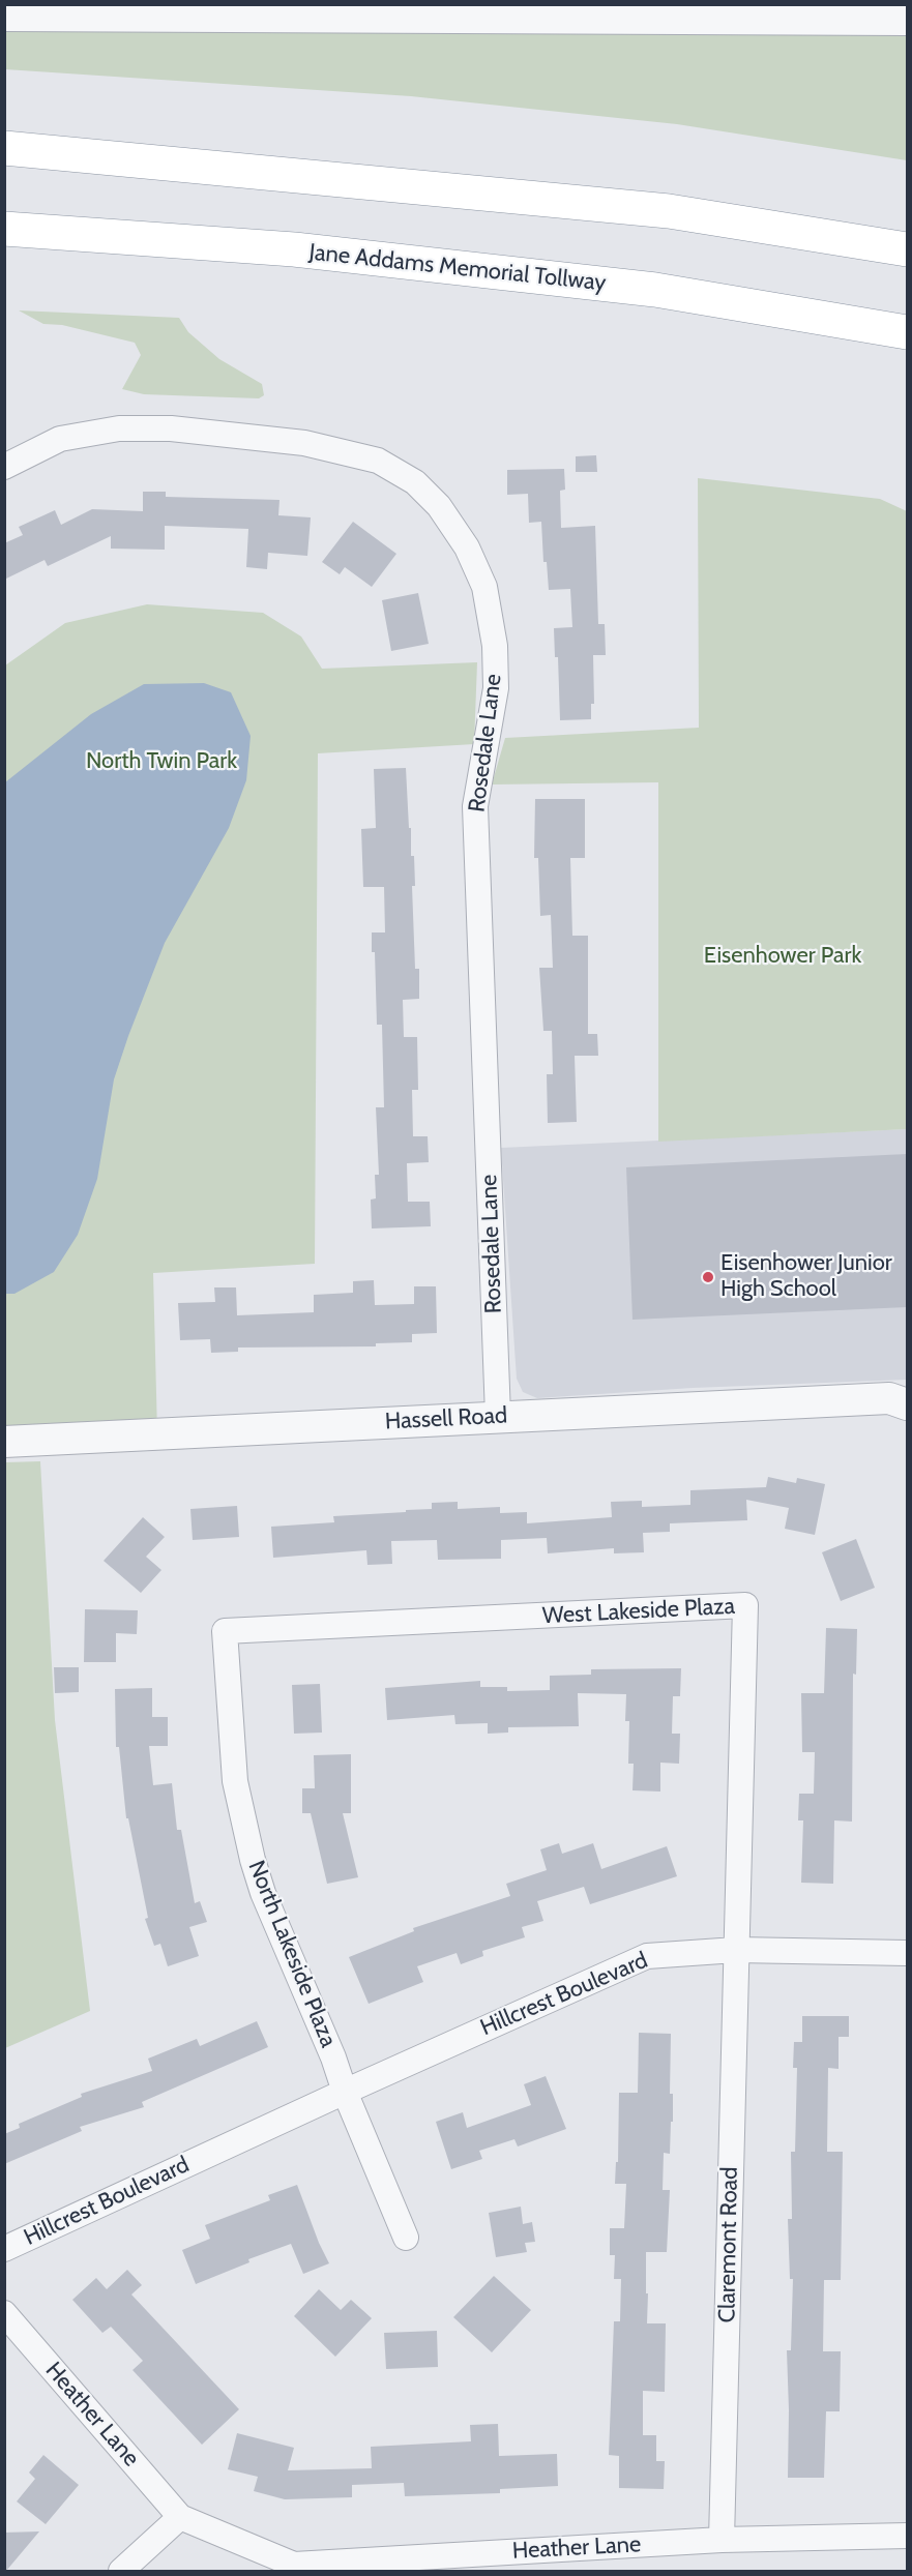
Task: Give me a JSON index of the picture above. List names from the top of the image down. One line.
{"streets":{"highway":["Jane Addams Memorial Tollway"],"street":["Rosedale Lane","Hassell Road","West Lakeside Plaza","North Lakeside Plaza","Hillcrest Boulevard","Claremont Road","Heather Lane"]},"crossings":[["Rosedale Lane","Hassell Road"],["West Lakeside Plaza","North Lakeside Plaza"],["West Lakeside Plaza","Hillcrest Boulevard"],["West Lakeside Plaza","Claremont Road"],["North Lakeside Plaza","Hillcrest Boulevard"],["Hillcrest Boulevard","Claremont Road"],["Claremont Road","Heather Lane"]],"parks":["North Twin Park","Eisenhower Park"],"places":["Eisenhower Junior High School"]}
